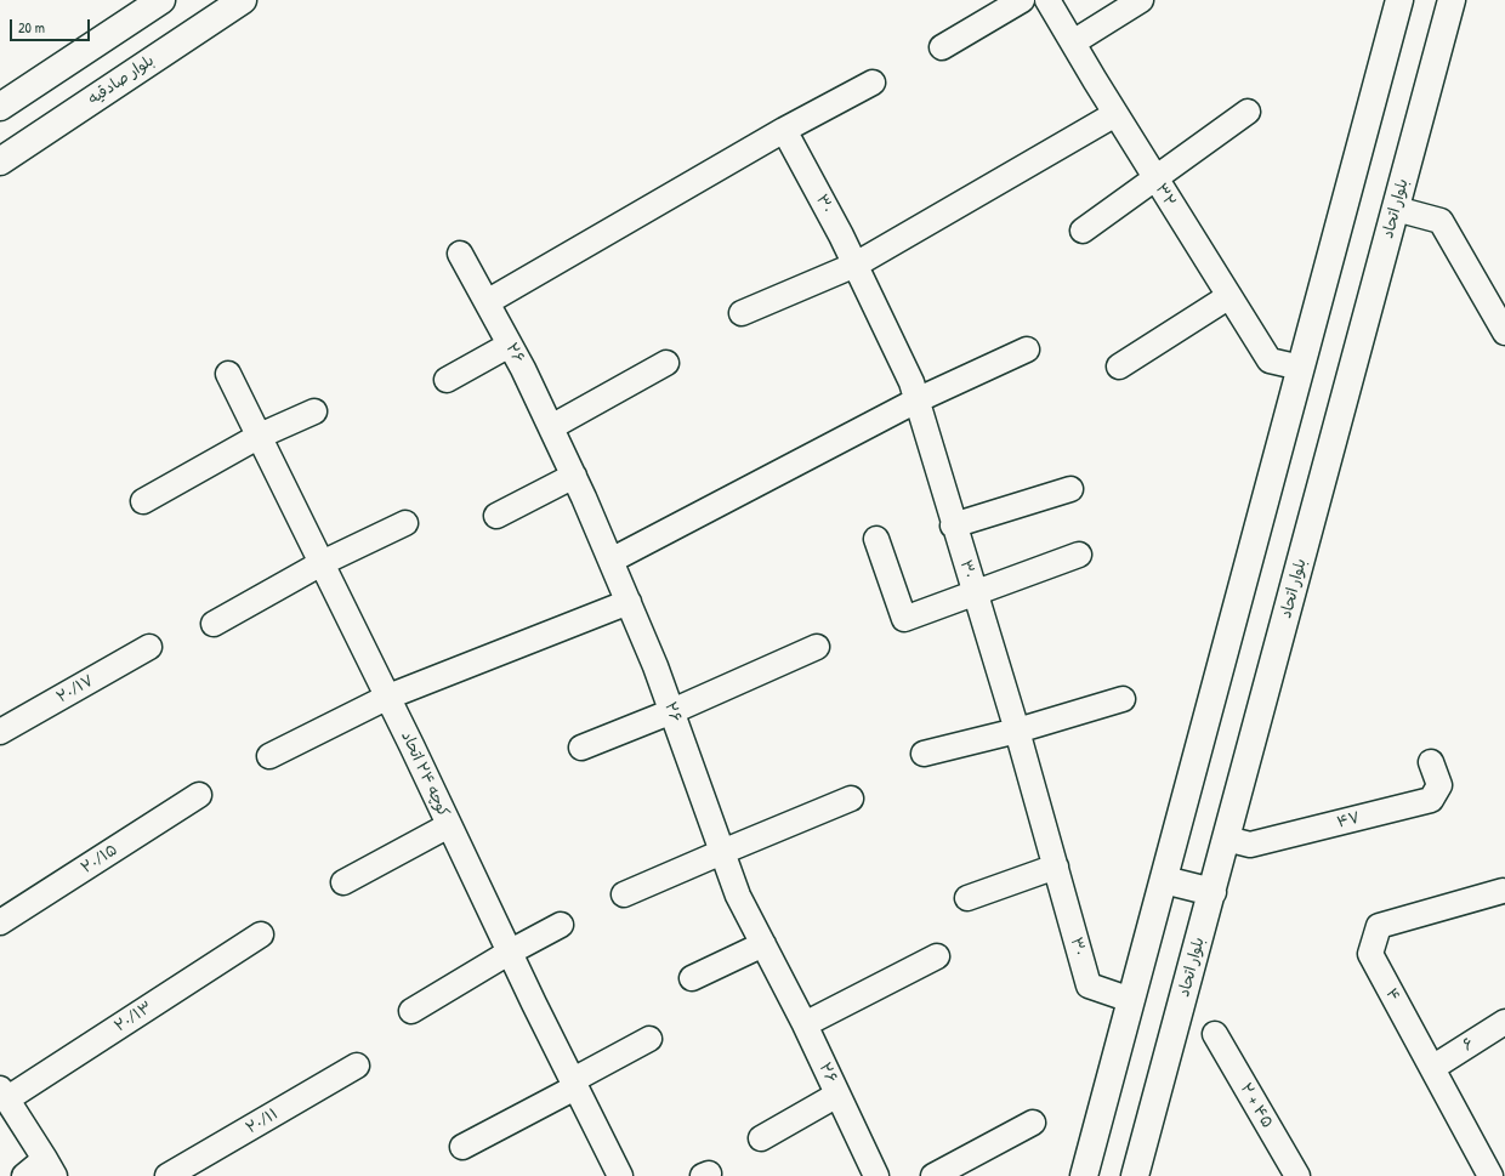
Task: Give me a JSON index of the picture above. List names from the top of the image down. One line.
{"streets":{"main road":["بلوار صادقیه","بلوار اتحاد"],"street":["۳۲","۳۰","۲۶","۲۰/۱۷","کوچه ۲۴ اتحاد","۴۷","۲۰/۱۵","۴","۲۰/۱۳","۶","۲ + ۴۵","۲۰/۱۱"]},"crossings":[["بلوار اتحاد","۴۷"],["۴","۶"]],"scale_bar":"20 m"}
